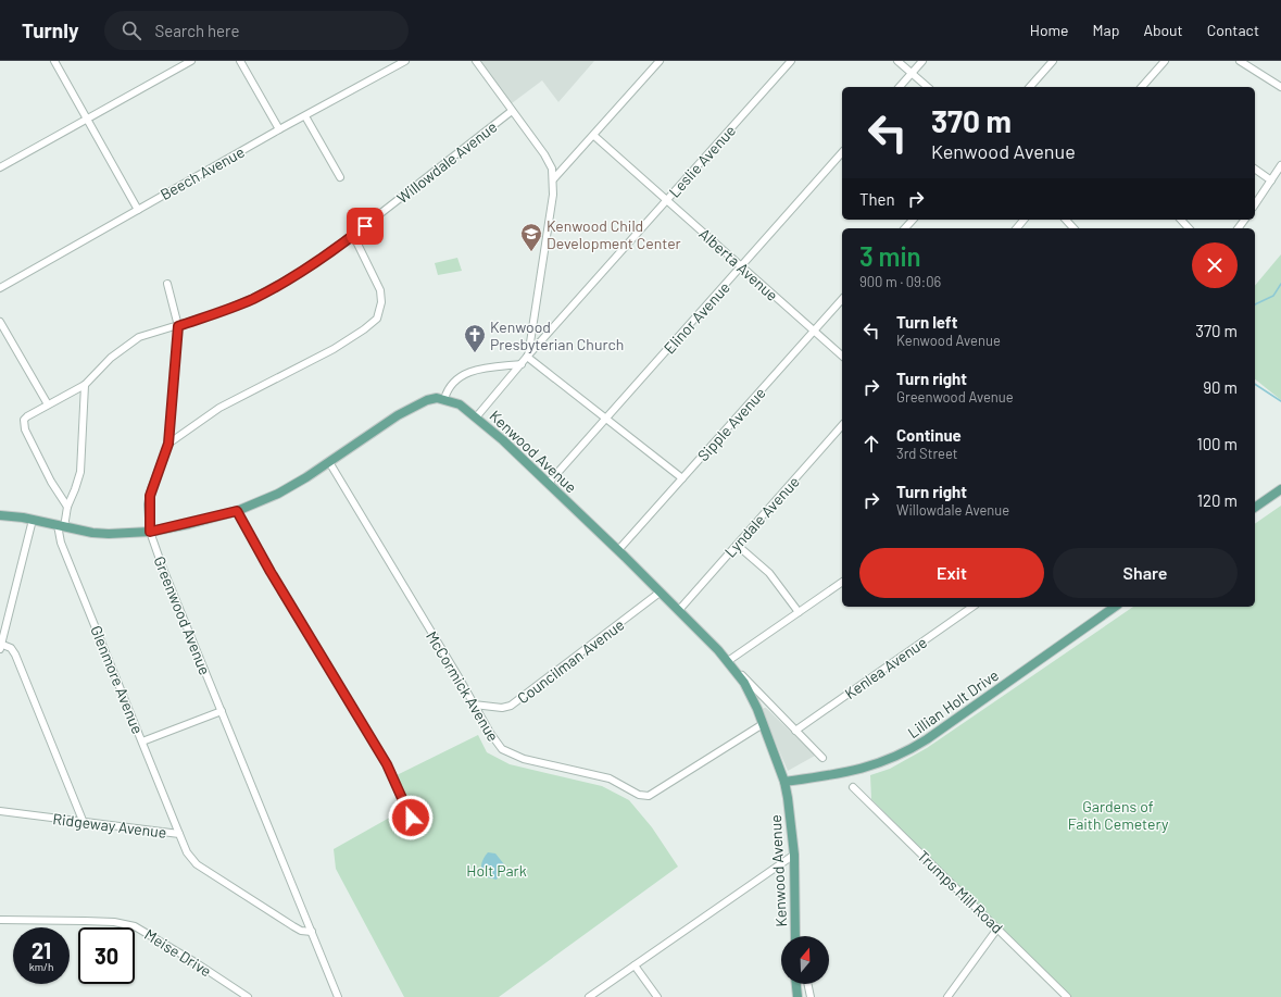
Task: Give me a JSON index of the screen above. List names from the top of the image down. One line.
{"streets":{"main road":["Kenwood Avenue","Lillian Holt Drive"],"street":["Leslie Avenue","Willowdale Avenue","Beech Avenue","Alberta Avenue","Elinor Avenue","Sipple Avenue","Lyndale Avenue","Greenwood Avenue","Councilman Avenue","Kenlea Avenue","Glenmore Avenue","McCormick Avenue","Ridgeway Avenue","Trumps Mill Road","Meise Drive"]},"crossings":[["Leslie Avenue","Alberta Avenue"],["Leslie Avenue","Kenwood Avenue"],["Willowdale Avenue","Greenwood Avenue"],["Alberta Avenue","Elinor Avenue"],["Alberta Avenue","Sipple Avenue"],["Elinor Avenue","Kenwood Avenue"],["Sipple Avenue","Kenwood Avenue"],["Kenwood Avenue","Lyndale Avenue"],["Kenwood Avenue","Councilman Avenue"],["Kenwood Avenue","McCormick Avenue"],["Kenwood Avenue","Lillian Holt Drive"],["Greenwood Avenue","Ridgeway Avenue"],["Councilman Avenue","McCormick Avenue"],["Glenmore Avenue","Ridgeway Avenue"]],"parks":["Gardens of Faith Cemetery","Holt Park"],"places":{"school or university":["Kenwood Child Development Center"],"church":["Kenwood Presbyterian Church"]},"north":"top","page":{"header":"Turnly","search":"Search here","nav":["Home","Map","About","Contact"],"turn":["370 m","Kenwood Avenue"],"then":"Then","heading":["3 min","900 m · 09:06"],"list":[{"name":"Turn left","note":"Kenwood Avenue","value":"370 m"},{"name":"Turn right","note":"Greenwood Avenue","value":"90 m"},{"name":"Continue","note":"3rd Street","value":"100 m"},{"name":"Turn right","note":"Willowdale Avenue","value":"120 m"}],"buttons":["Exit","Share"],"speed":"21 km/h","limit":"30"}}
